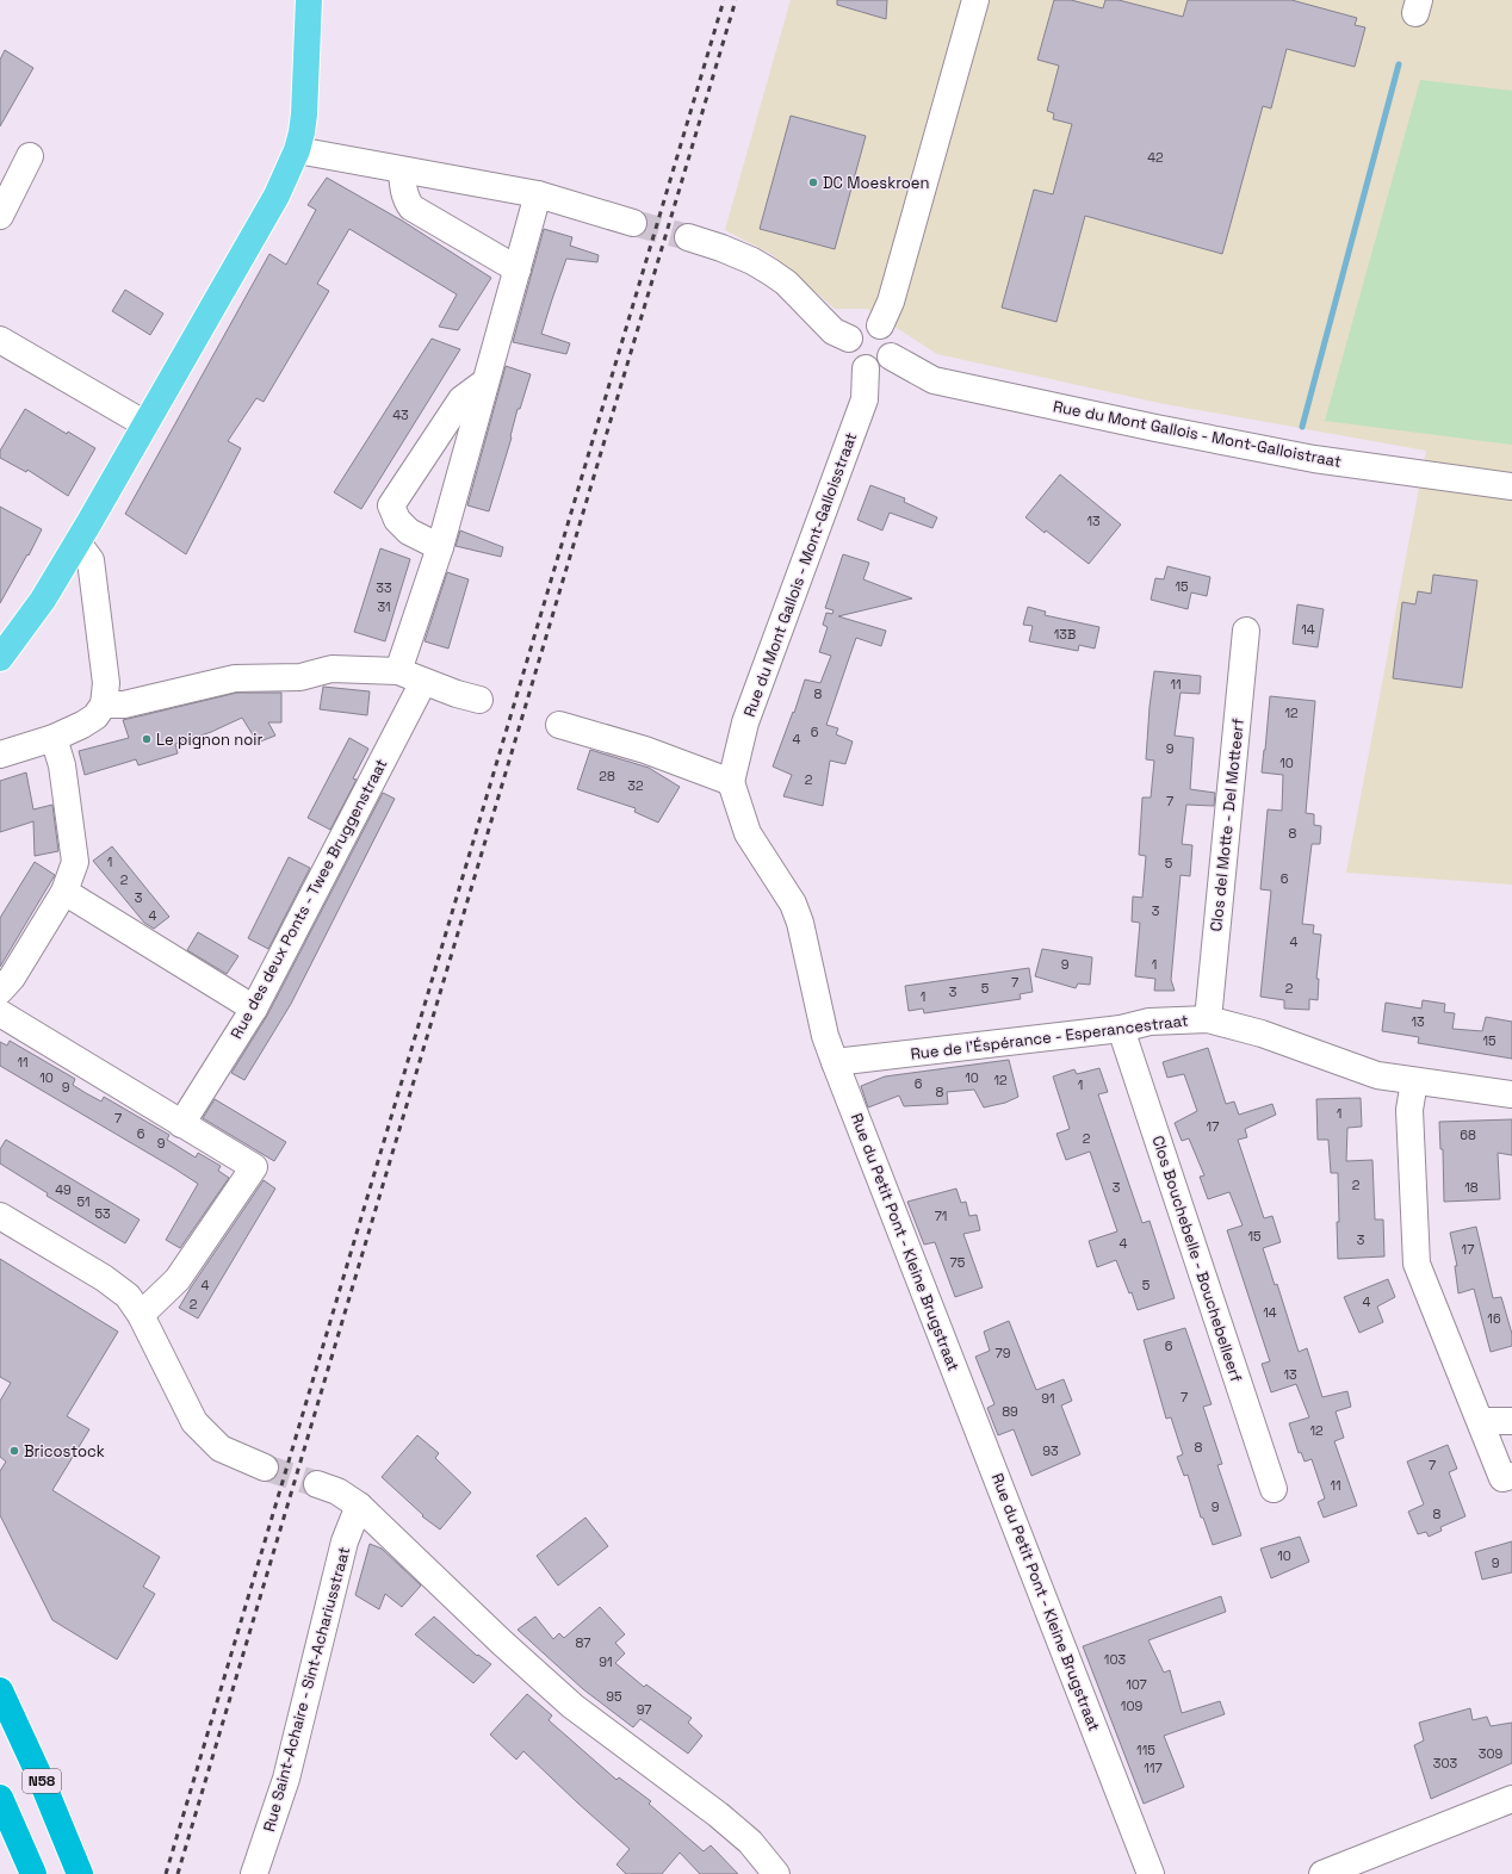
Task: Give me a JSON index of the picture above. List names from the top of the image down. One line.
{"streets":{"highway":["N58"],"street":["Rue du Mont Gallois - Mont-Galloistraat","Rue du Mont Gallois - Mont-Galloisstraat","Clos del Motte - Del Motteerf","Rue des deux Ponts - Twee Bruggenstraat","Rue de l'Éspérance - Esperancestraat","Rue du Petit Pont - Kleine Brugstraat","Clos Bouchebelle - Bouchebelleerf","Rue Saint-Achaire - Sint-Achariusstraat"]},"crossings":[["Rue du Mont Gallois - Mont-Galloistraat","Rue du Mont Gallois - Mont-Galloisstraat"],["Rue du Mont Gallois - Mont-Galloisstraat","Rue du Petit Pont - Kleine Brugstraat"],["Clos del Motte - Del Motteerf","Rue de l'Éspérance - Esperancestraat"],["Rue de l'Éspérance - Esperancestraat","Rue du Petit Pont - Kleine Brugstraat"],["Rue de l'Éspérance - Esperancestraat","Clos Bouchebelle - Bouchebelleerf"]],"places":["DC Moeskroen","Le pignon noir","Bricostock"],"house_numbers":["42","43","13","15","33","31","14","13B","11","8","12","6","4","9","10","28","2","32","7","8","1","5","6","2","3","3","4","4","9","1","7","5","2","3","1","13","15","11","10","10","12","6","1","9","8","1","7","17","6","68","2","9","2","3","18","49","51","53","71","15","3","4","17","75","4","5","4","2","14","16","6","79","13","7","91","89","12","8","93","7","11","9","8","10","9","87","103","91","107","95","109","97","115","309","303","117"]}
